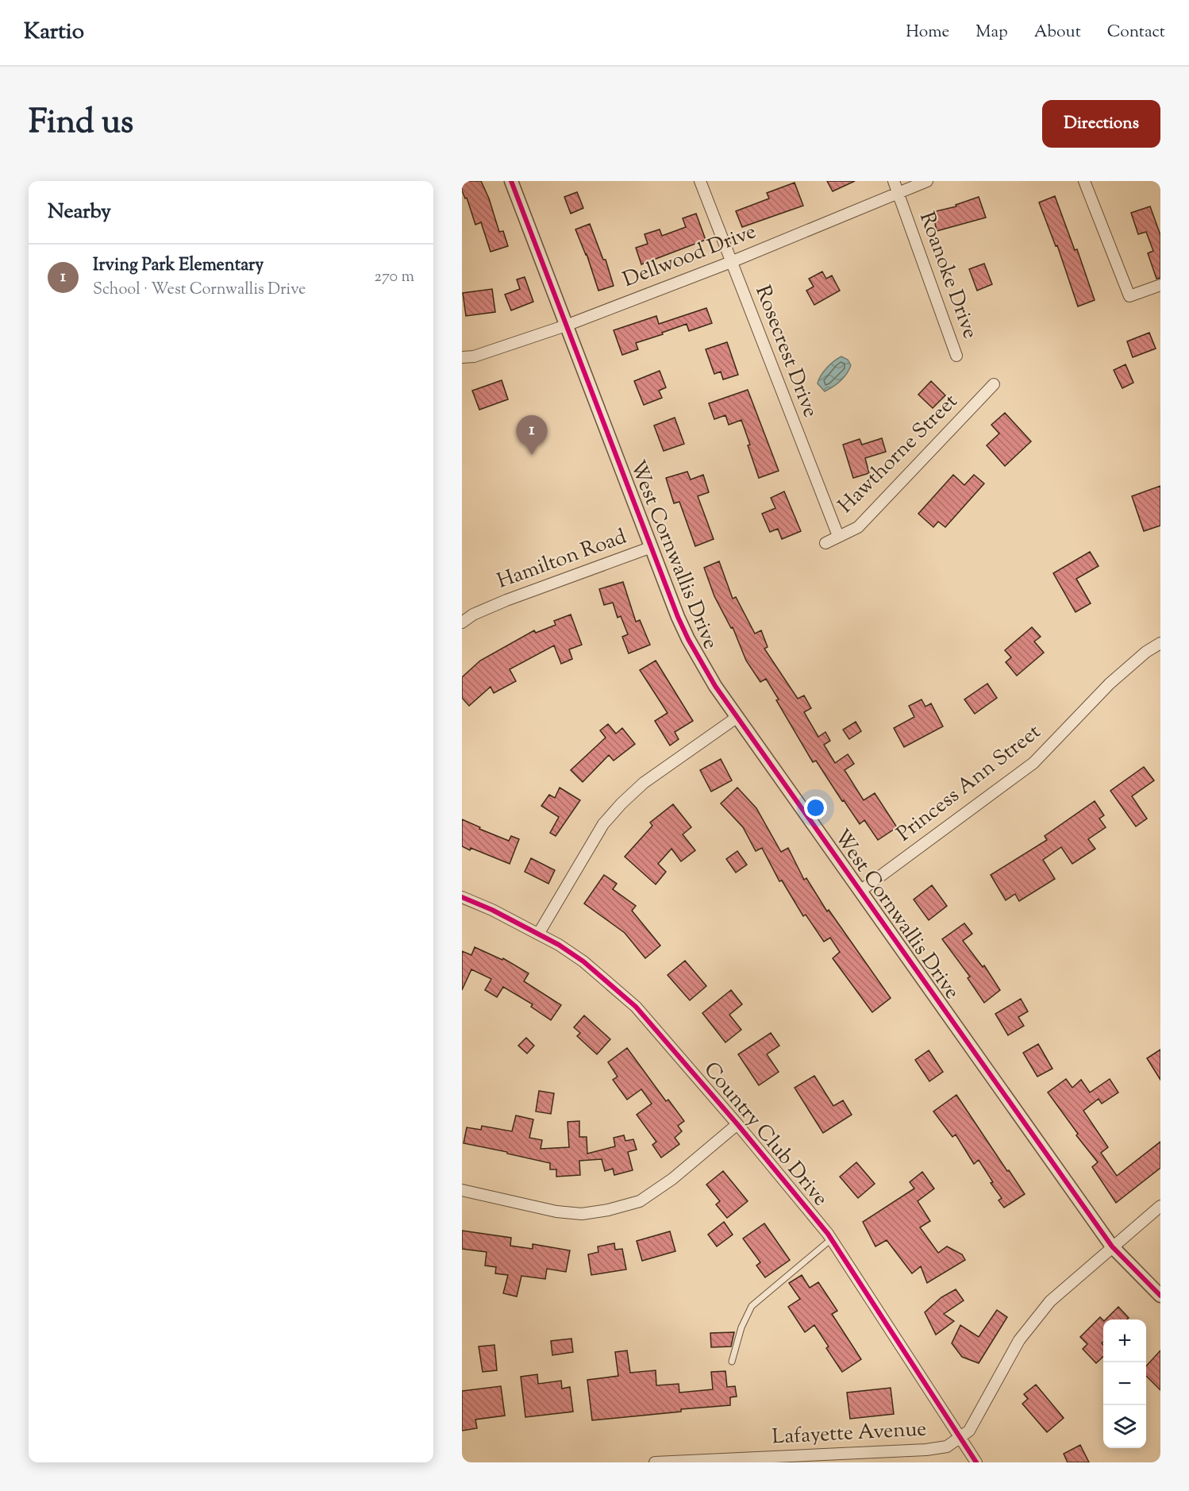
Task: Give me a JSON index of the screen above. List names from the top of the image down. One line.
{"streets":{"street":["Dellwood Drive","Roanoke Drive","Rosecrest Drive","Hawthorne Street","West Cornwallis Drive","Hamilton Road","Princess Ann Street","Country Club Drive","Lafayette Avenue"]},"crossings":[["Dellwood Drive","Roanoke Drive"],["Dellwood Drive","Rosecrest Drive"],["Dellwood Drive","West Cornwallis Drive"],["Rosecrest Drive","Hawthorne Street"],["West Cornwallis Drive","Hamilton Road"],["West Cornwallis Drive","Princess Ann Street"],["West Cornwallis Drive","Lafayette Avenue"],["Country Club Drive","Lafayette Avenue"]],"page":{"header":"Kartio","nav":["Home","Map","About","Contact"],"title":"Find us","buttons":"Directions","heading":"Nearby","list":[{"mark":"1","name":"Irving Park Elementary","note":"School · West Cornwallis Drive","value":"270 m"}],"pins":"1","map_buttons":["+","−"]}}
